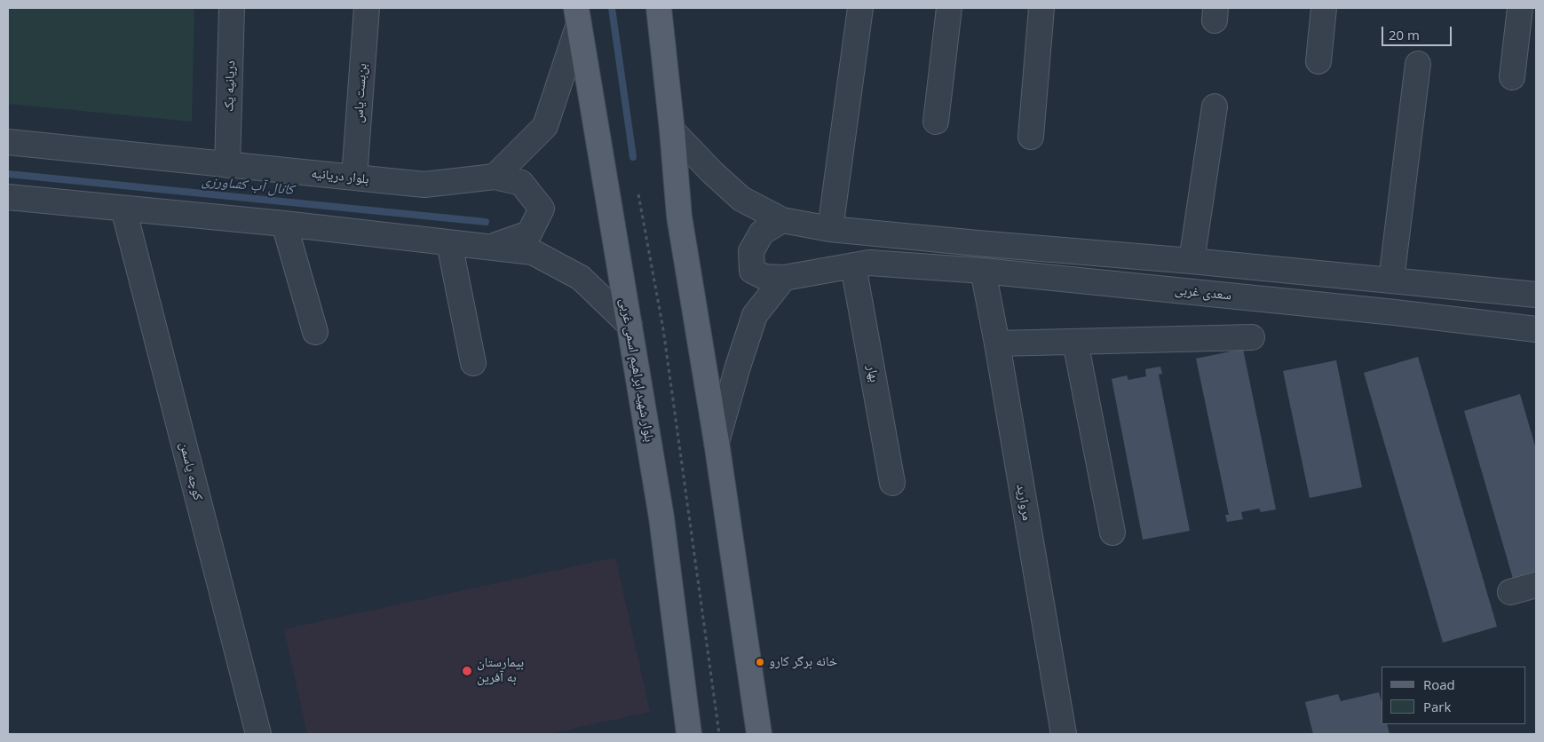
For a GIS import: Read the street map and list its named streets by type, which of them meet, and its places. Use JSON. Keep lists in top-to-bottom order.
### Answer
{
  "streets": {
    "main road": ["بلوار شهید ابراهیم اسمی غربی"],
    "street": [
      "دریانیه یک",
      "بن‌بست یاس",
      "بلوار دریانیه",
      "سعدی غربی",
      "بهار",
      "کوچه یاسمن",
      "مروارید"
    ]
  },
  "crossings": [
    ["دریانیه یک", "بلوار دریانیه"],
    ["بن‌بست یاس", "بلوار دریانیه"],
    ["سعدی غربی", "بهار"],
    ["سعدی غربی", "مروارید"]
  ],
  "water": ["کانال آب کشاورزی"],
  "places": ["خانه برگر کارو", "بیمارستان به آفرین"],
  "legend": ["Road", "Park"],
  "scale_bar": "20 m"
}
